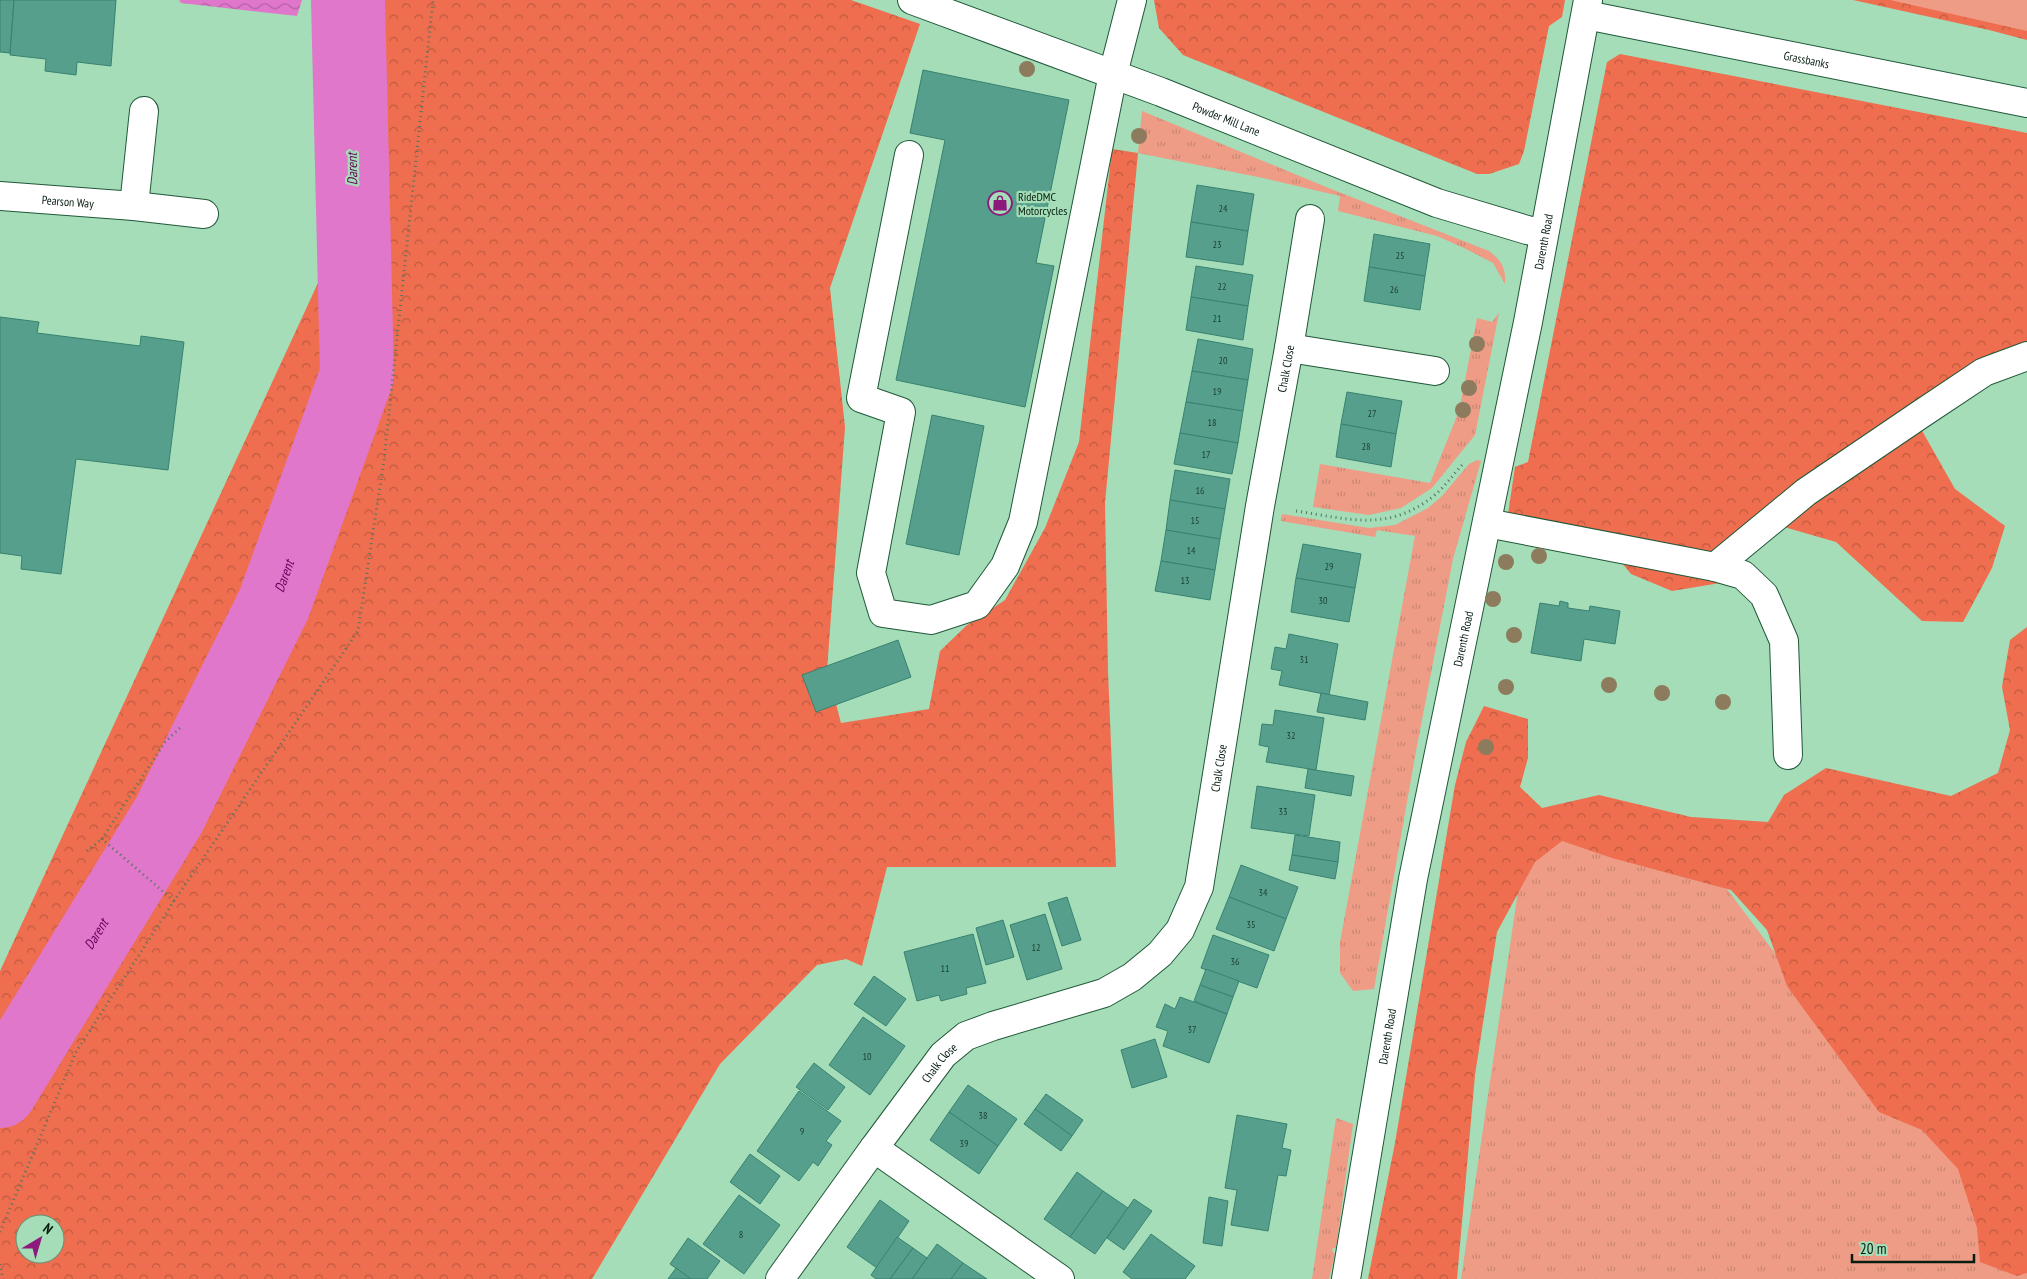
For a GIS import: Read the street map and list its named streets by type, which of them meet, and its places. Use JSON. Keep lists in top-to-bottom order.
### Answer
{
  "streets": {
    "street": [
      "Grassbanks",
      "Powder Mill Lane",
      "Pearson Way",
      "Darenth Road",
      "Chalk Close"
    ]
  },
  "crossings": [
    ["Grassbanks", "Darenth Road"],
    ["Powder Mill Lane", "Darenth Road"]
  ],
  "water": ["Darent"],
  "places": {
    "shop": ["RideDMC Motorcycles"]
  },
  "house_numbers": [
    "24",
    "23",
    "25",
    "22",
    "26",
    "21",
    "20",
    "19",
    "27",
    "18",
    "28",
    "17",
    "16",
    "15",
    "14",
    "29",
    "13",
    "30",
    "31",
    "32",
    "33",
    "34",
    "35",
    "12",
    "36",
    "11",
    "37",
    "10",
    "38",
    "9",
    "39",
    "8"
  ],
  "scale_bar": "20 m",
  "north": "top right"
}
